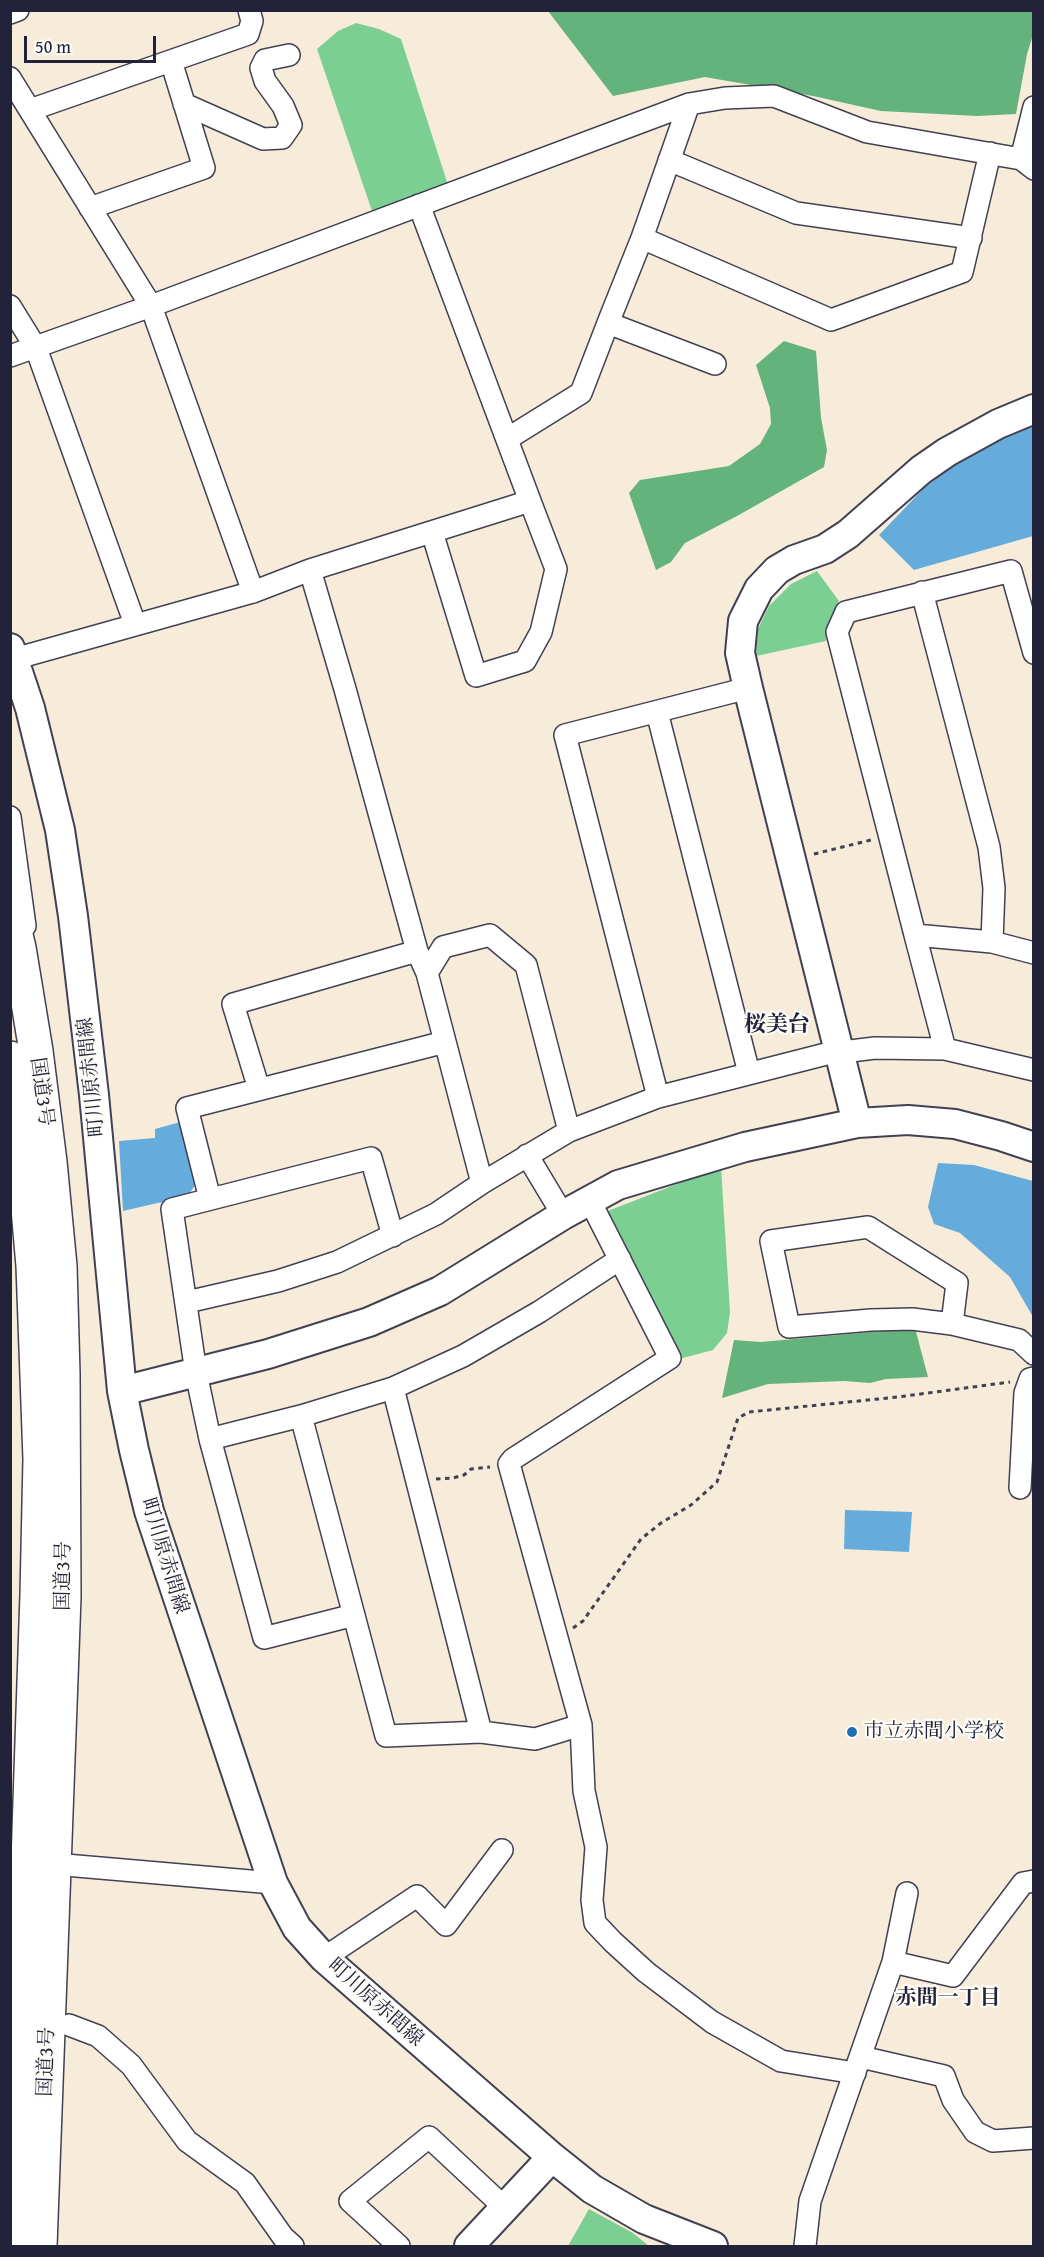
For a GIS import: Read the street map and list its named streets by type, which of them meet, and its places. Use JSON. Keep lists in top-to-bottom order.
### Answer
{
  "streets": {
    "highway": ["国道3号"],
    "street": ["町川原赤間線"]
  },
  "districts": ["桜美台", "赤間一丁目"],
  "places": ["市立赤間小学校"],
  "scale_bar": "50 m"
}
